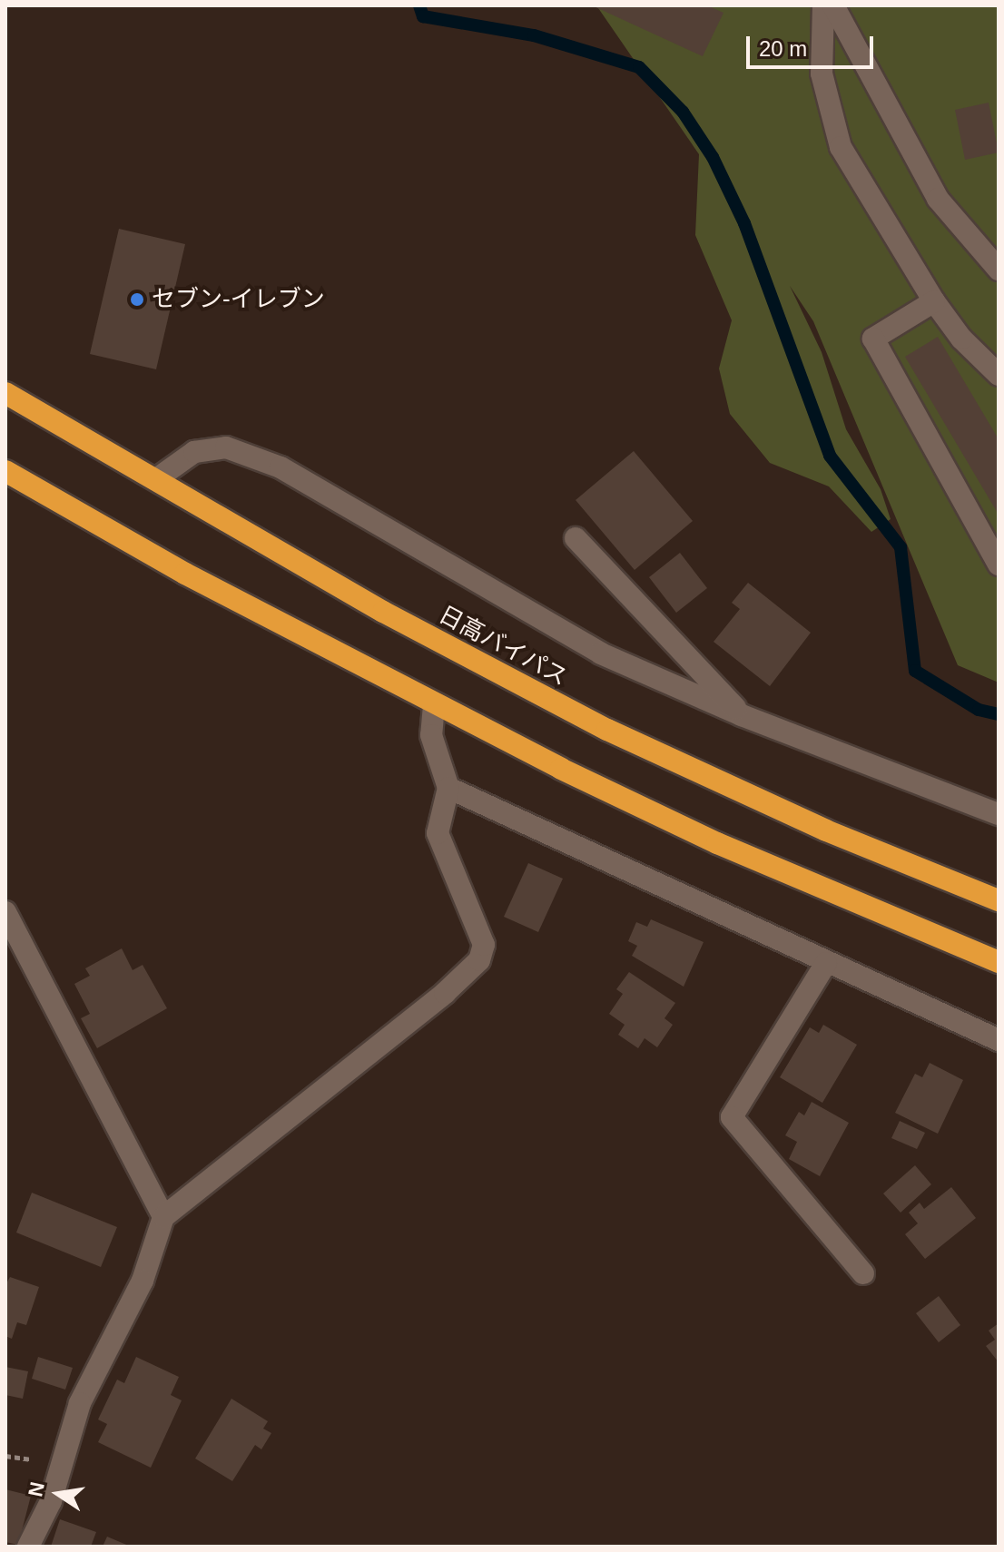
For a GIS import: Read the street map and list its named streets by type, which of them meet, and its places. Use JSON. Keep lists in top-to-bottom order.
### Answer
{
  "streets": {
    "highway": ["日高バイパス"]
  },
  "places": ["セブン-イレブン"],
  "scale_bar": "20 m",
  "north": "left"
}
